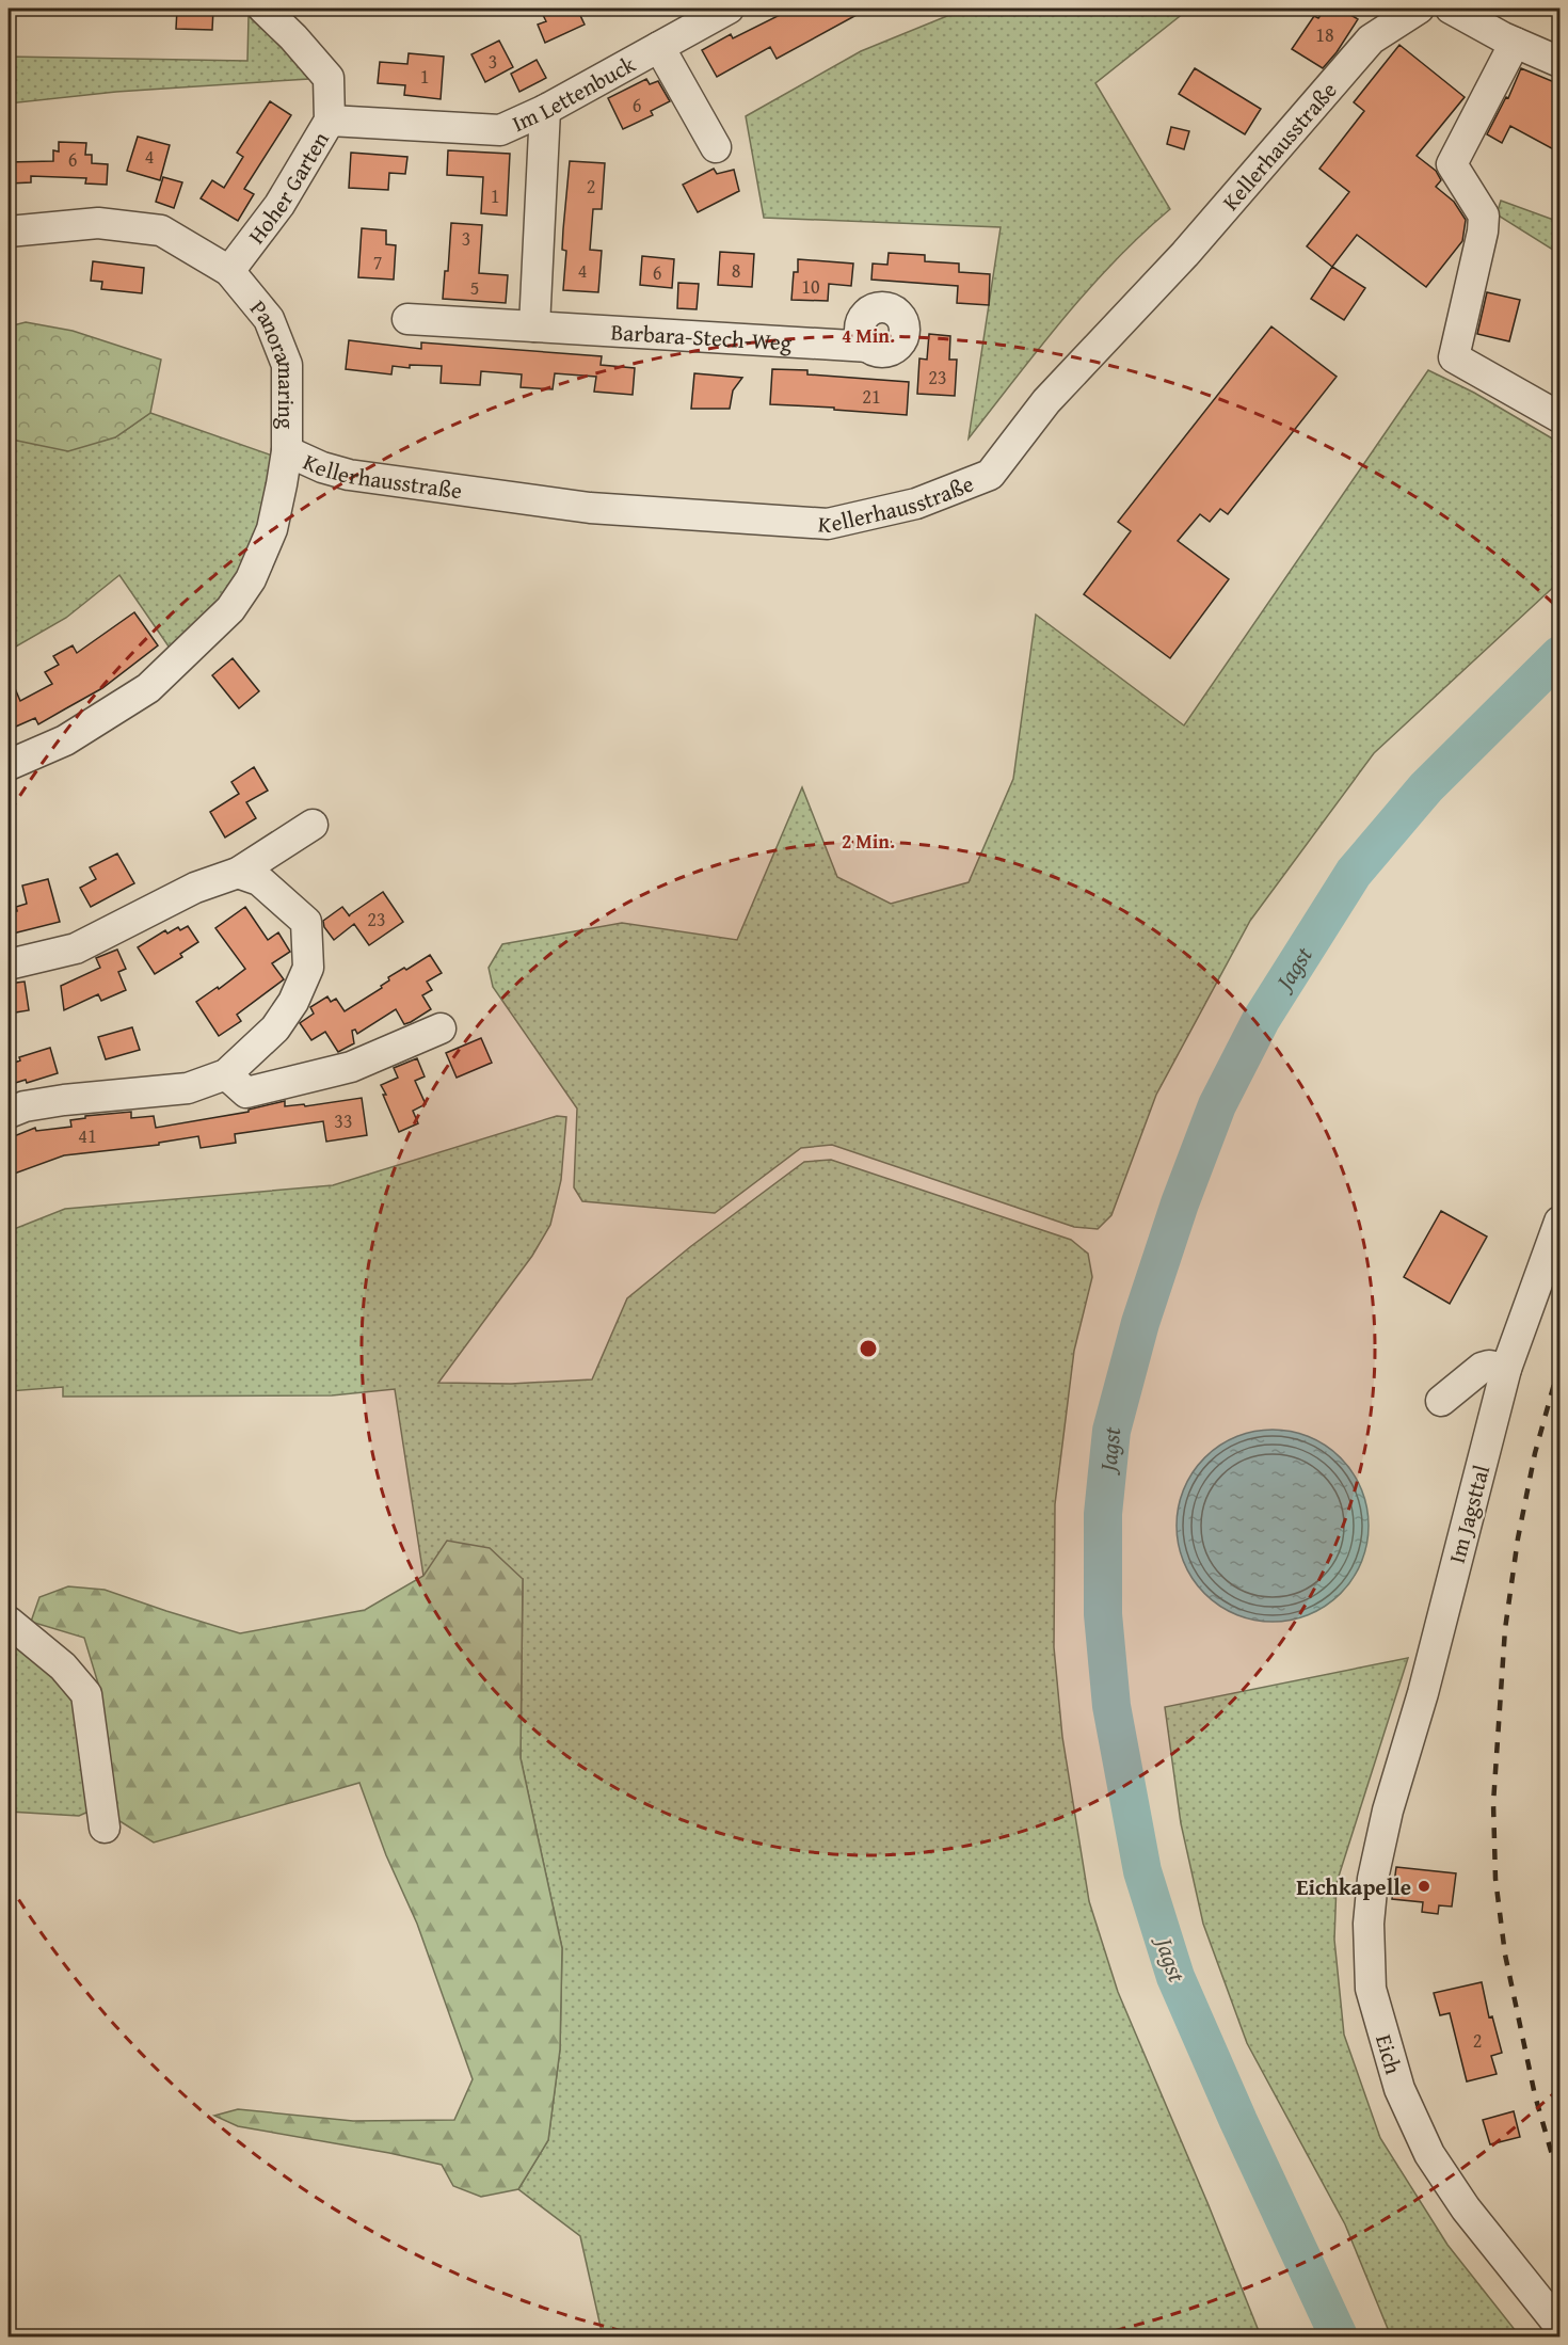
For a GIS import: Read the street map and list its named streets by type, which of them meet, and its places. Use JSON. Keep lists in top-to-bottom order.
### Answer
{
  "streets": {
    "street": [
      "Im Lettenbuck",
      "Kellerhausstraße",
      "Hoher Garten",
      "Barbara-Stech-Weg",
      "Panoramaring",
      "Im Jagsttal",
      "Eich"
    ]
  },
  "crossings": [
    ["Im Lettenbuck", "Hoher Garten"],
    ["Kellerhausstraße", "Panoramaring"],
    ["Hoher Garten", "Panoramaring"],
    ["Im Jagsttal", "Eich"]
  ],
  "water": ["Jagst"],
  "places": ["Eichkapelle"],
  "house_numbers": [
    "18",
    "3",
    "1",
    "6",
    "4",
    "6",
    "2",
    "1",
    "3",
    "7",
    "4",
    "8",
    "6",
    "10",
    "5",
    "23",
    "21",
    "23",
    "33",
    "41",
    "2"
  ],
  "rings": ["4 Min.", "2 Min."]
}
